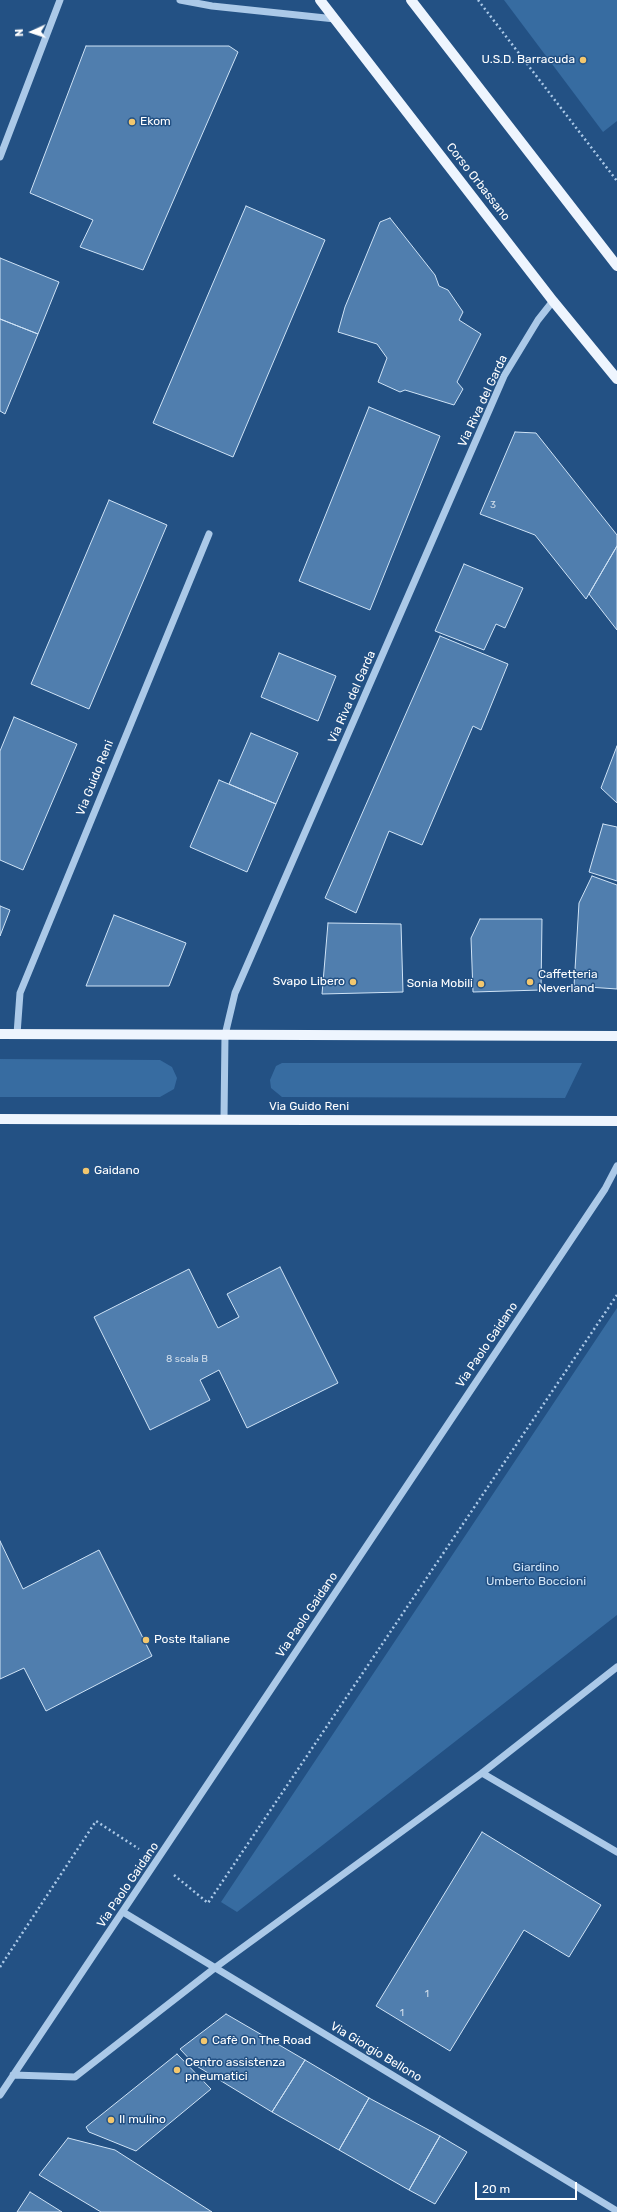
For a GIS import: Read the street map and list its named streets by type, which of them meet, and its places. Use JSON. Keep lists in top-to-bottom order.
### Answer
{
  "streets": {
    "main road": ["Corso Orbassano", "Via Guido Reni"],
    "street": ["Via Riva del Garda", "Via Paolo Gaidano", "Via Giorgio Bellono"]
  },
  "crossings": [
    ["Corso Orbassano", "Via Riva del Garda"],
    ["Via Riva del Garda", "Via Guido Reni"],
    ["Via Paolo Gaidano", "Via Giorgio Bellono"]
  ],
  "parks": ["Giardino Umberto Boccioni"],
  "places": [
    "U.S.D. Barracuda",
    "Ekom",
    "Svapo Libero",
    "Caffetteria Neverland",
    "Sonia Mobili",
    "Gaidano",
    "Poste Italiane",
    "Cafè On The Road",
    "Centro assistenza pneumatici",
    "Il mulino"
  ],
  "house_numbers": [
    "3",
    "8 scala B",
    "1",
    "1"
  ],
  "scale_bar": "20 m",
  "north": "left"
}
